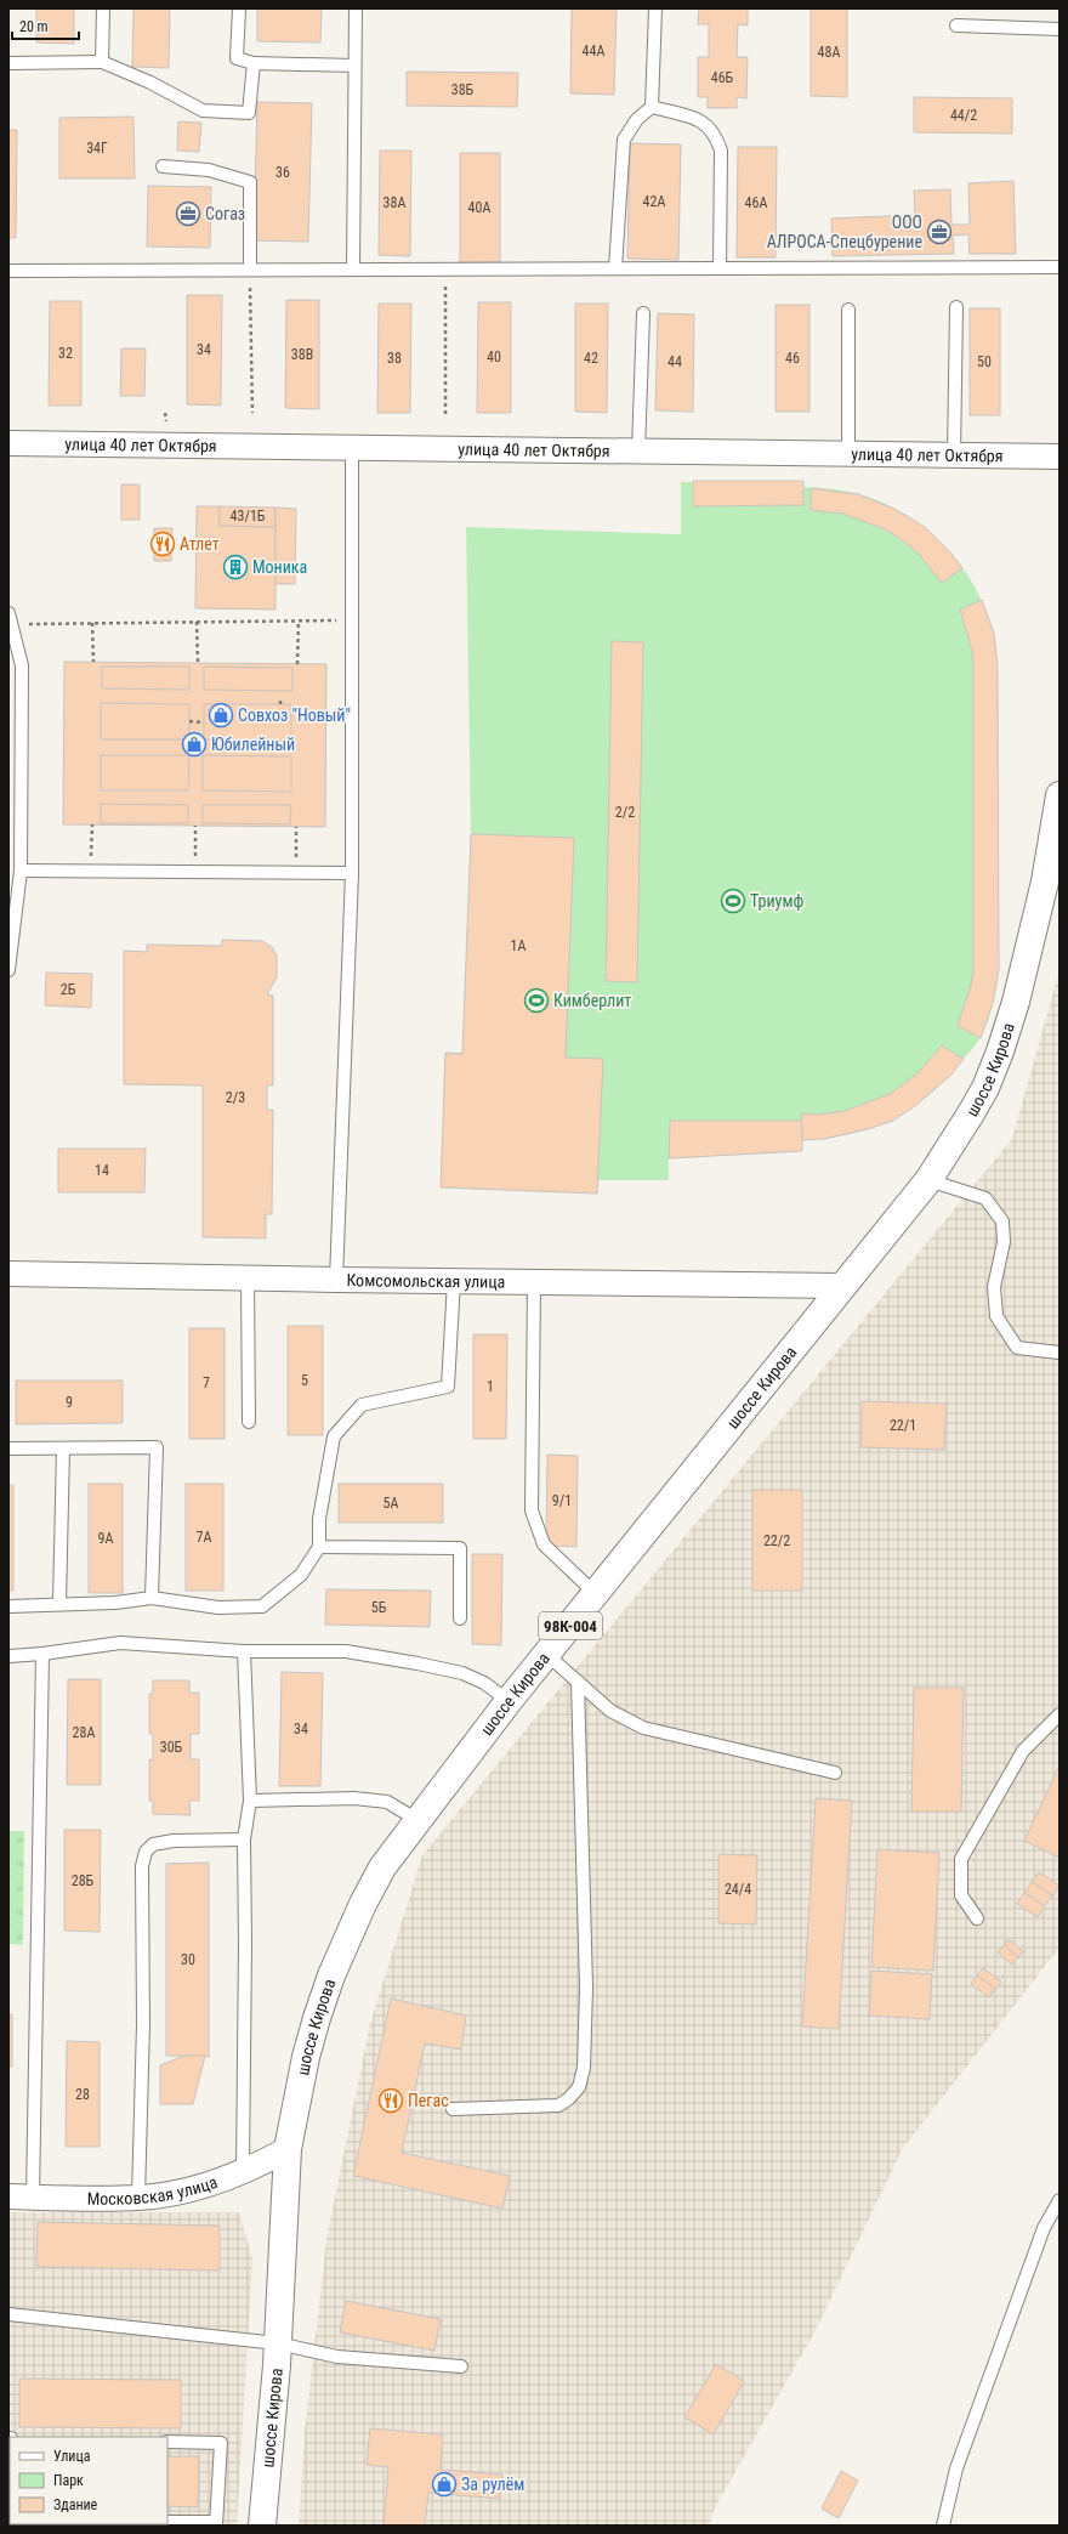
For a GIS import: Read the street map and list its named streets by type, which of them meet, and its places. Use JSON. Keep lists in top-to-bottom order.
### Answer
{
  "streets": {
    "main road": ["шоссе Кирова", "98К-004"],
    "street": ["улица 40 лет Октября", "Комсомольская улица", "Московская улица"]
  },
  "crossings": [
    ["шоссе Кирова", "Комсомольская улица"],
    ["шоссе Кирова", "Московская улица"]
  ],
  "places": {
    "office": ["Согаз", "ООО АЛРОСА-Спецбурение"],
    "restaurant": ["Атлет", "Пегас"],
    "building": ["Моника"],
    "shop": ["Совхоз \"Новый\"", "Юбилейный", "За рулём"],
    "sports": ["Триумф", "Кимберлит"]
  },
  "house_numbers": [
    "44А",
    "48А",
    "46Б",
    "38Б",
    "44/2",
    "34Г",
    "36",
    "42А",
    "38А",
    "46А",
    "40А",
    "34",
    "32",
    "38В",
    "40",
    "38",
    "42",
    "46",
    "44",
    "50",
    "43/1Б",
    "2/2",
    "1А",
    "2Б",
    "2/3",
    "14",
    "5",
    "7",
    "1",
    "9",
    "22/1",
    "9/1",
    "5А",
    "7А",
    "9А",
    "22/2",
    "5Б",
    "34",
    "28А",
    "30Б",
    "28Б",
    "24/4",
    "30",
    "28"
  ],
  "legend": ["Улица", "Парк", "Здание"],
  "scale_bar": "20 m"
}
